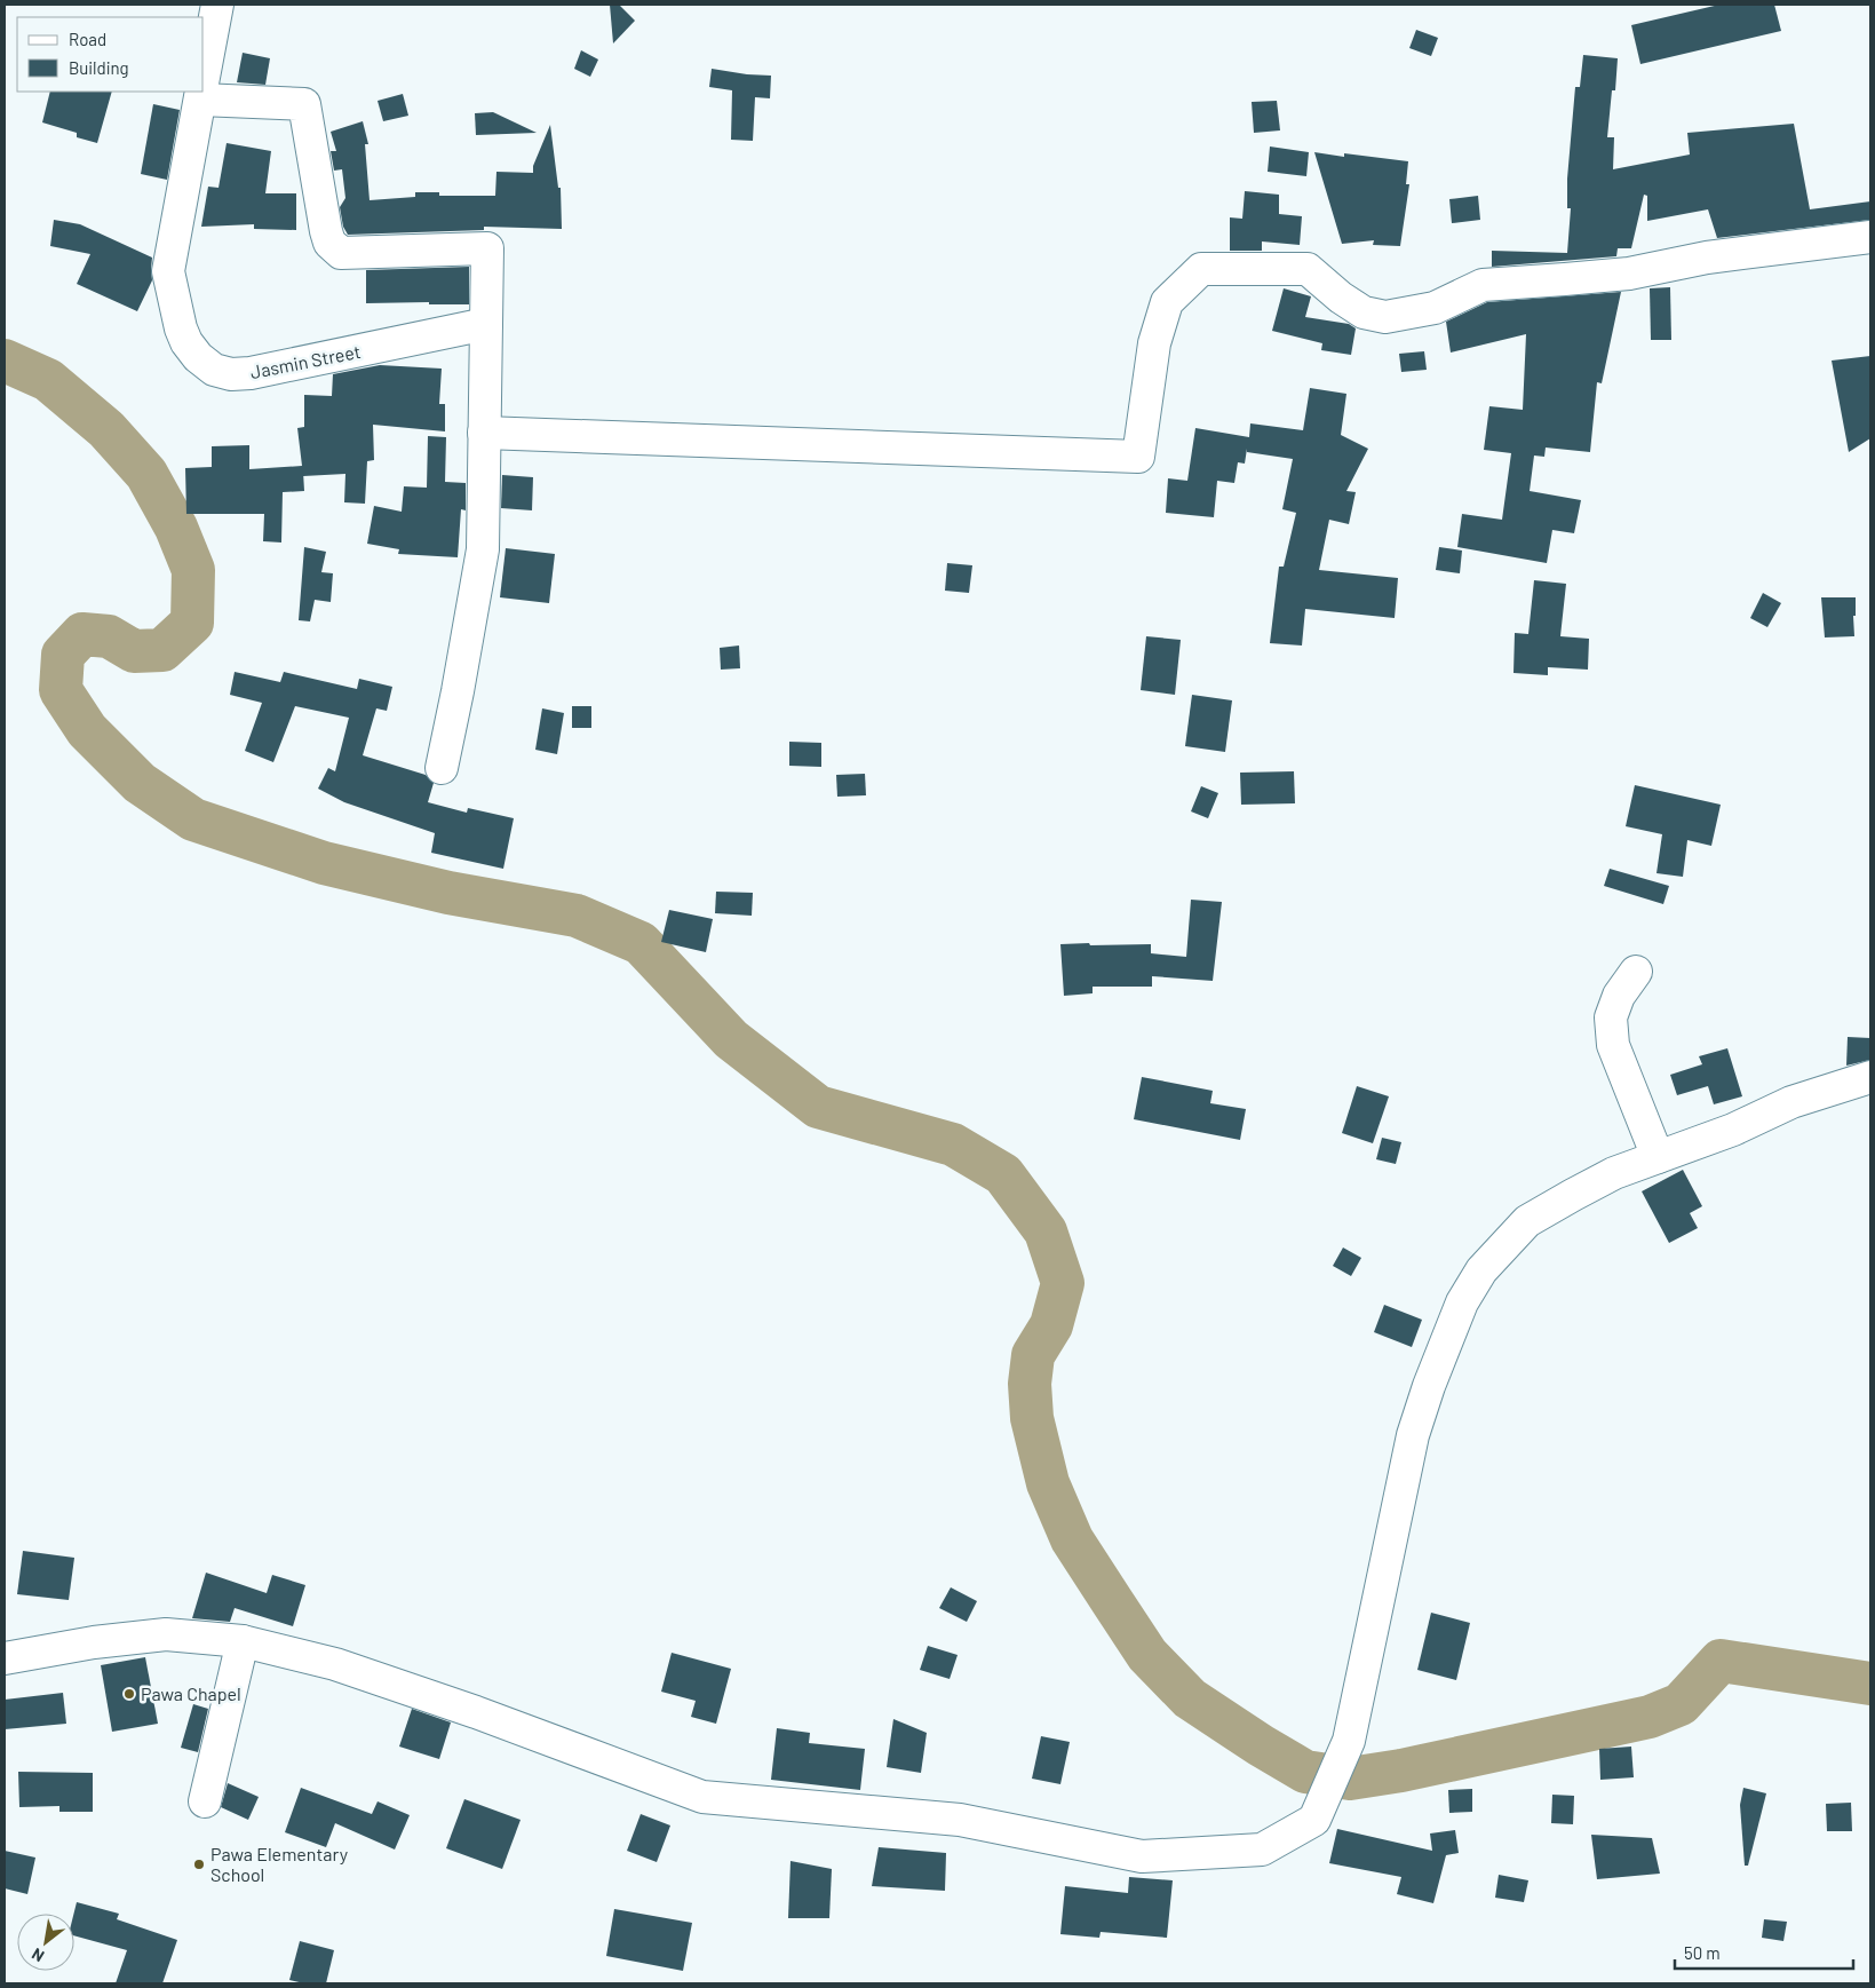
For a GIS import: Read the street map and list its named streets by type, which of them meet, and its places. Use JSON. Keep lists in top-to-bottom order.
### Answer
{
  "streets": {
    "street": ["Jasmin Street"]
  },
  "places": ["Pawa Chapel", "Pawa Elementary School"],
  "legend": ["Road", "Building"],
  "scale_bar": "50 m",
  "north": "bottom left"
}
